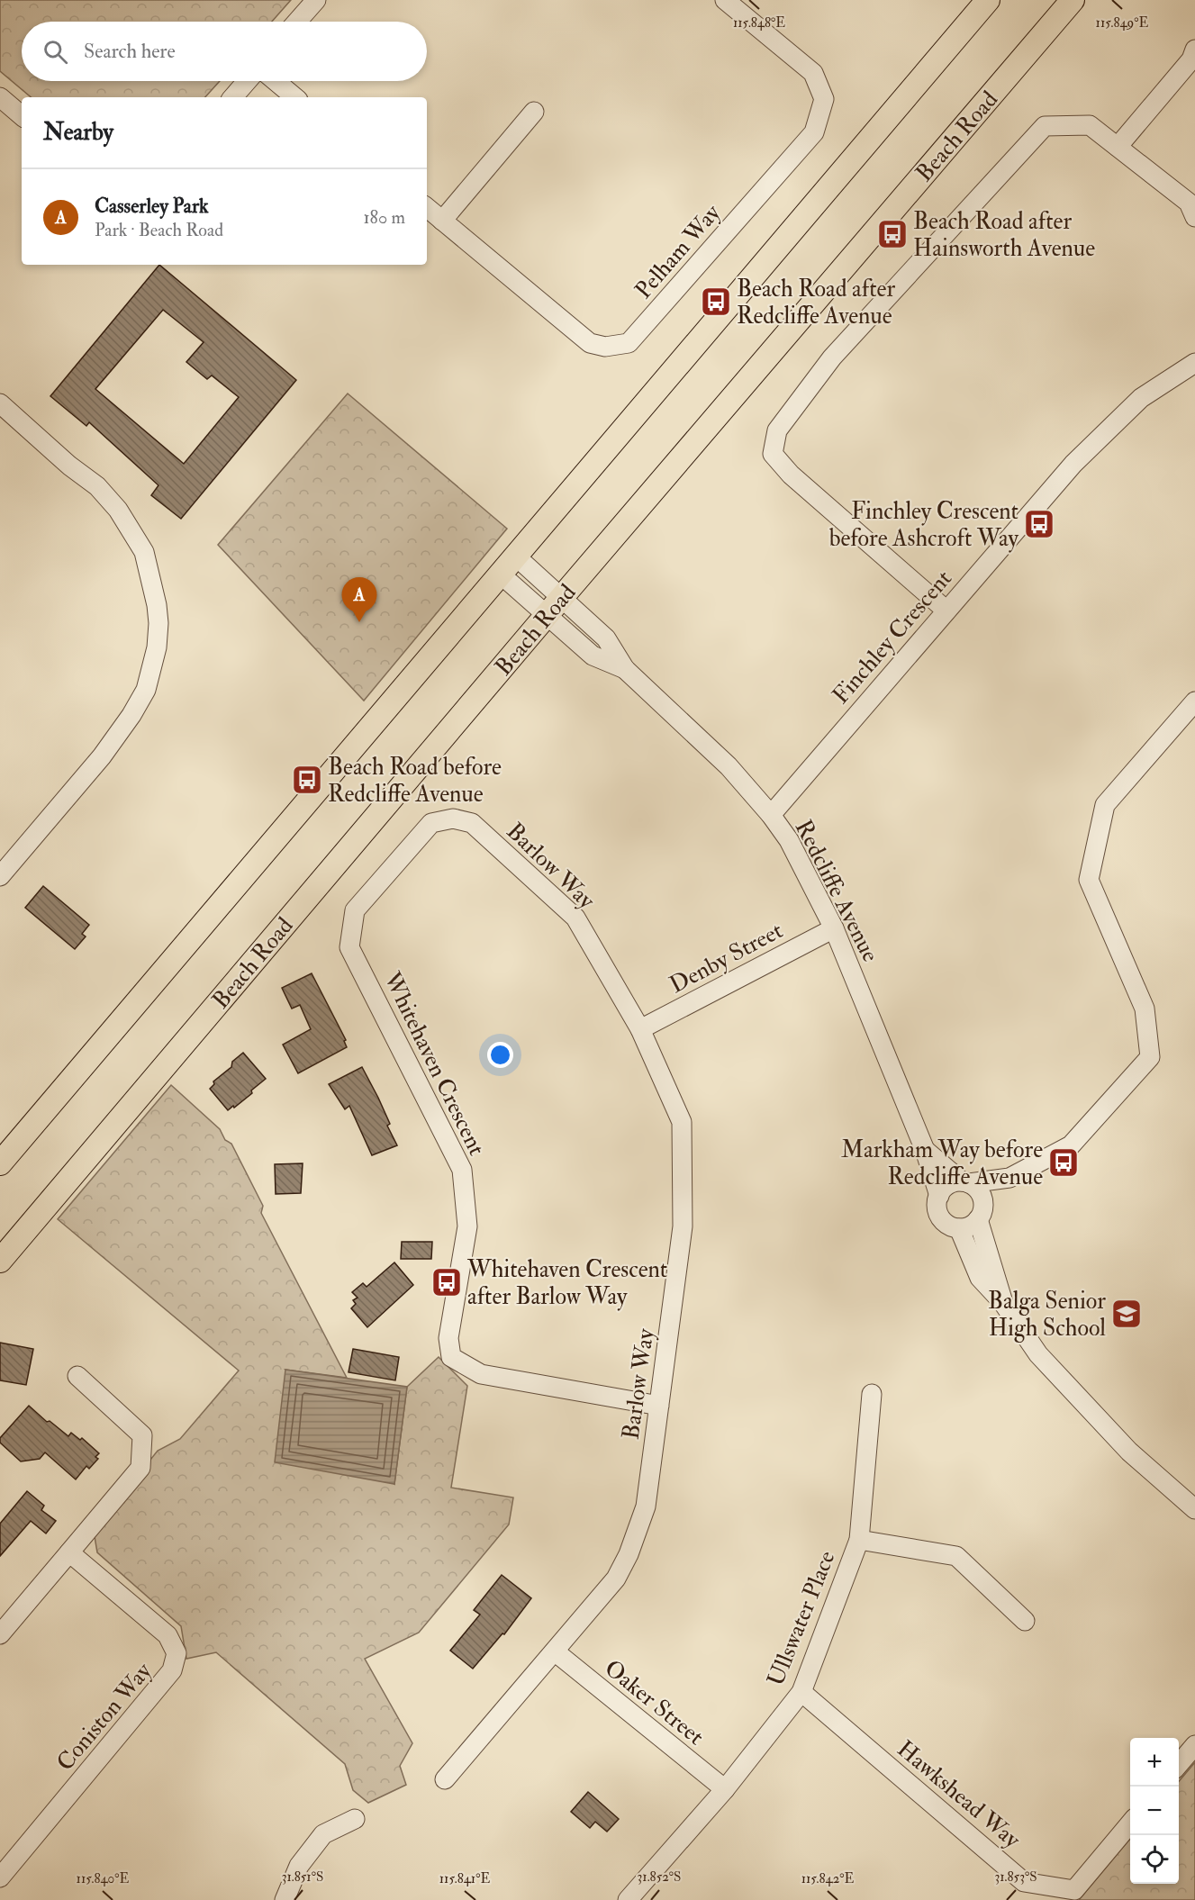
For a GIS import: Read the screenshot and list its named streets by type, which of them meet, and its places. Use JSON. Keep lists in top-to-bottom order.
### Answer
{
  "streets": {
    "main road": ["Beach Road"],
    "street": [
      "Pelham Way",
      "Finchley Crescent",
      "Barlow Way",
      "Redcliffe Avenue",
      "Denby Street",
      "Whitehaven Crescent",
      "Ullswater Place",
      "Oaker Street",
      "Coniston Way",
      "Hawkshead Way"
    ]
  },
  "crossings": [
    ["Beach Road", "Redcliffe Avenue"],
    ["Finchley Crescent", "Redcliffe Avenue"],
    ["Barlow Way", "Denby Street"],
    ["Barlow Way", "Whitehaven Crescent"],
    ["Barlow Way", "Oaker Street"],
    ["Redcliffe Avenue", "Denby Street"],
    ["Ullswater Place", "Oaker Street"],
    ["Ullswater Place", "Hawkshead Way"]
  ],
  "places": {
    "bus stop": [
      "Beach Road after Hainsworth Avenue",
      "Beach Road after Redcliffe Avenue",
      "Finchley Crescent before Ashcroft Way",
      "Beach Road before Redcliffe Avenue",
      "Markham Way before Redcliffe Avenue",
      "Whitehaven Crescent after Barlow Way"
    ],
    "school or university": ["Balga Senior High School"]
  },
  "page": {
    "search": "Search here",
    "heading": "Nearby",
    "list": [
      {
        "mark": "A",
        "name": "Casserley Park",
        "note": "Park · Beach Road",
        "value": "180 m"
      }
    ],
    "pins": "A",
    "map_buttons": ["+", "−"]
  },
  "coordinates": [
    "115.848°E",
    "115.849°E",
    "31.851°S",
    "31.852°S",
    "31.853°S",
    "115.840°E",
    "115.841°E",
    "115.842°E"
  ]
}
